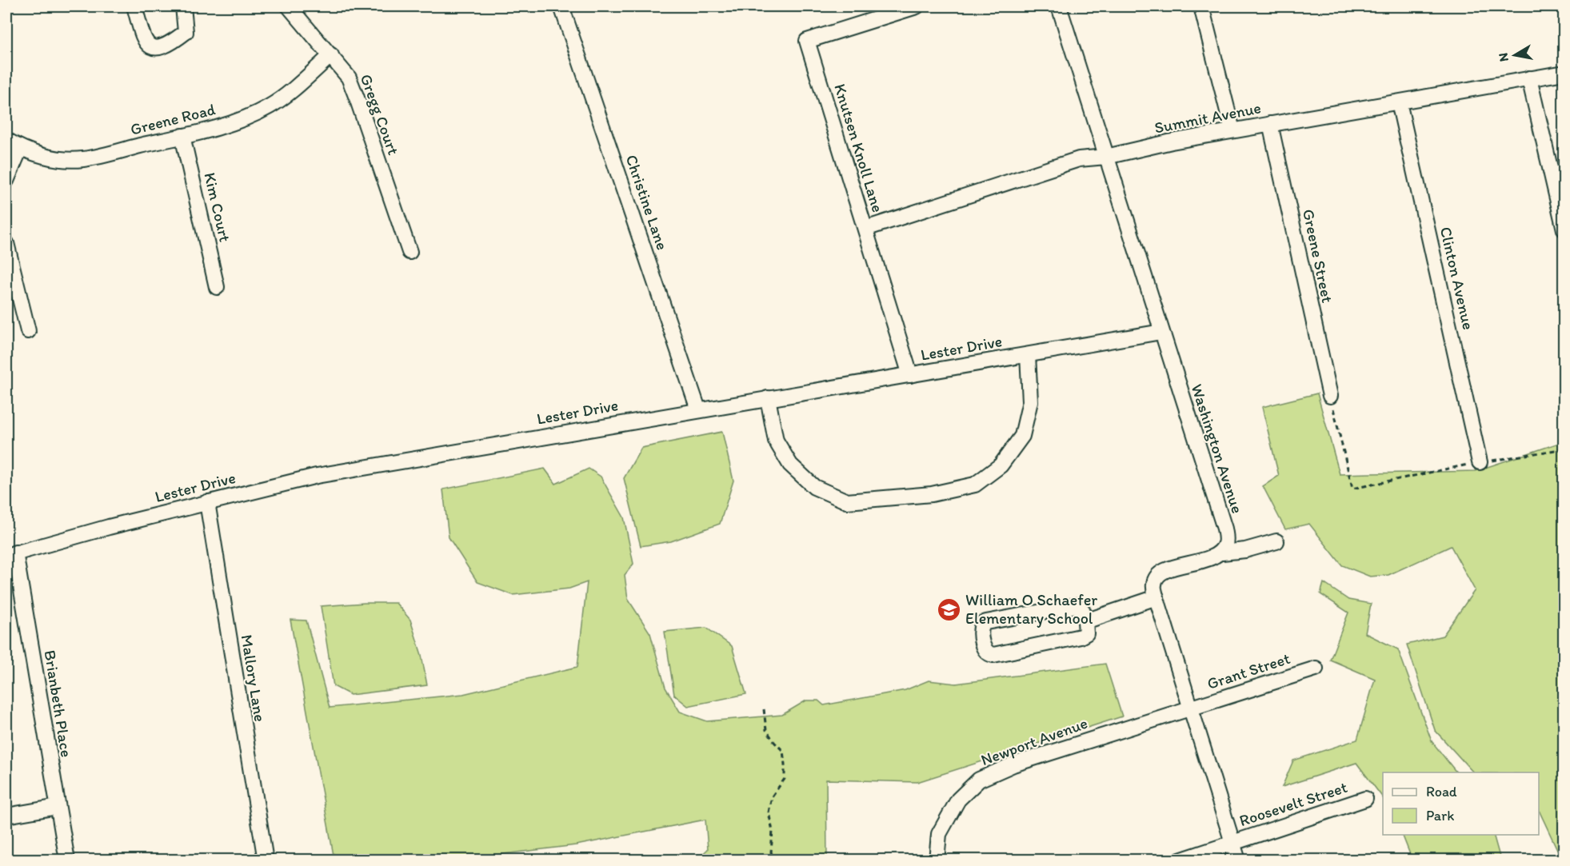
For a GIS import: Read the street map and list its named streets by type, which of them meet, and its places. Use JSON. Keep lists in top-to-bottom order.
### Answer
{
  "streets": {
    "street": [
      "Gregg Court",
      "Summit Avenue",
      "Greene Road",
      "Knutsen Knoll Lane",
      "Christine Lane",
      "Kim Court",
      "Greene Street",
      "Clinton Avenue",
      "Lester Drive",
      "Washington Avenue",
      "Grant Street",
      "Mallory Lane",
      "Brianbeth Place",
      "Newport Avenue",
      "Roosevelt Street"
    ]
  },
  "crossings": [
    ["Gregg Court", "Greene Road"],
    ["Summit Avenue", "Knutsen Knoll Lane"],
    ["Summit Avenue", "Greene Street"],
    ["Summit Avenue", "Clinton Avenue"],
    ["Summit Avenue", "Washington Avenue"],
    ["Greene Road", "Kim Court"],
    ["Knutsen Knoll Lane", "Lester Drive"],
    ["Christine Lane", "Lester Drive"],
    ["Lester Drive", "Washington Avenue"],
    ["Lester Drive", "Mallory Lane"],
    ["Lester Drive", "Brianbeth Place"],
    ["Grant Street", "Newport Avenue"]
  ],
  "places": {
    "school or university": ["William O Schaefer Elementary School"]
  },
  "legend": ["Road", "Park"],
  "north": "left"
}
